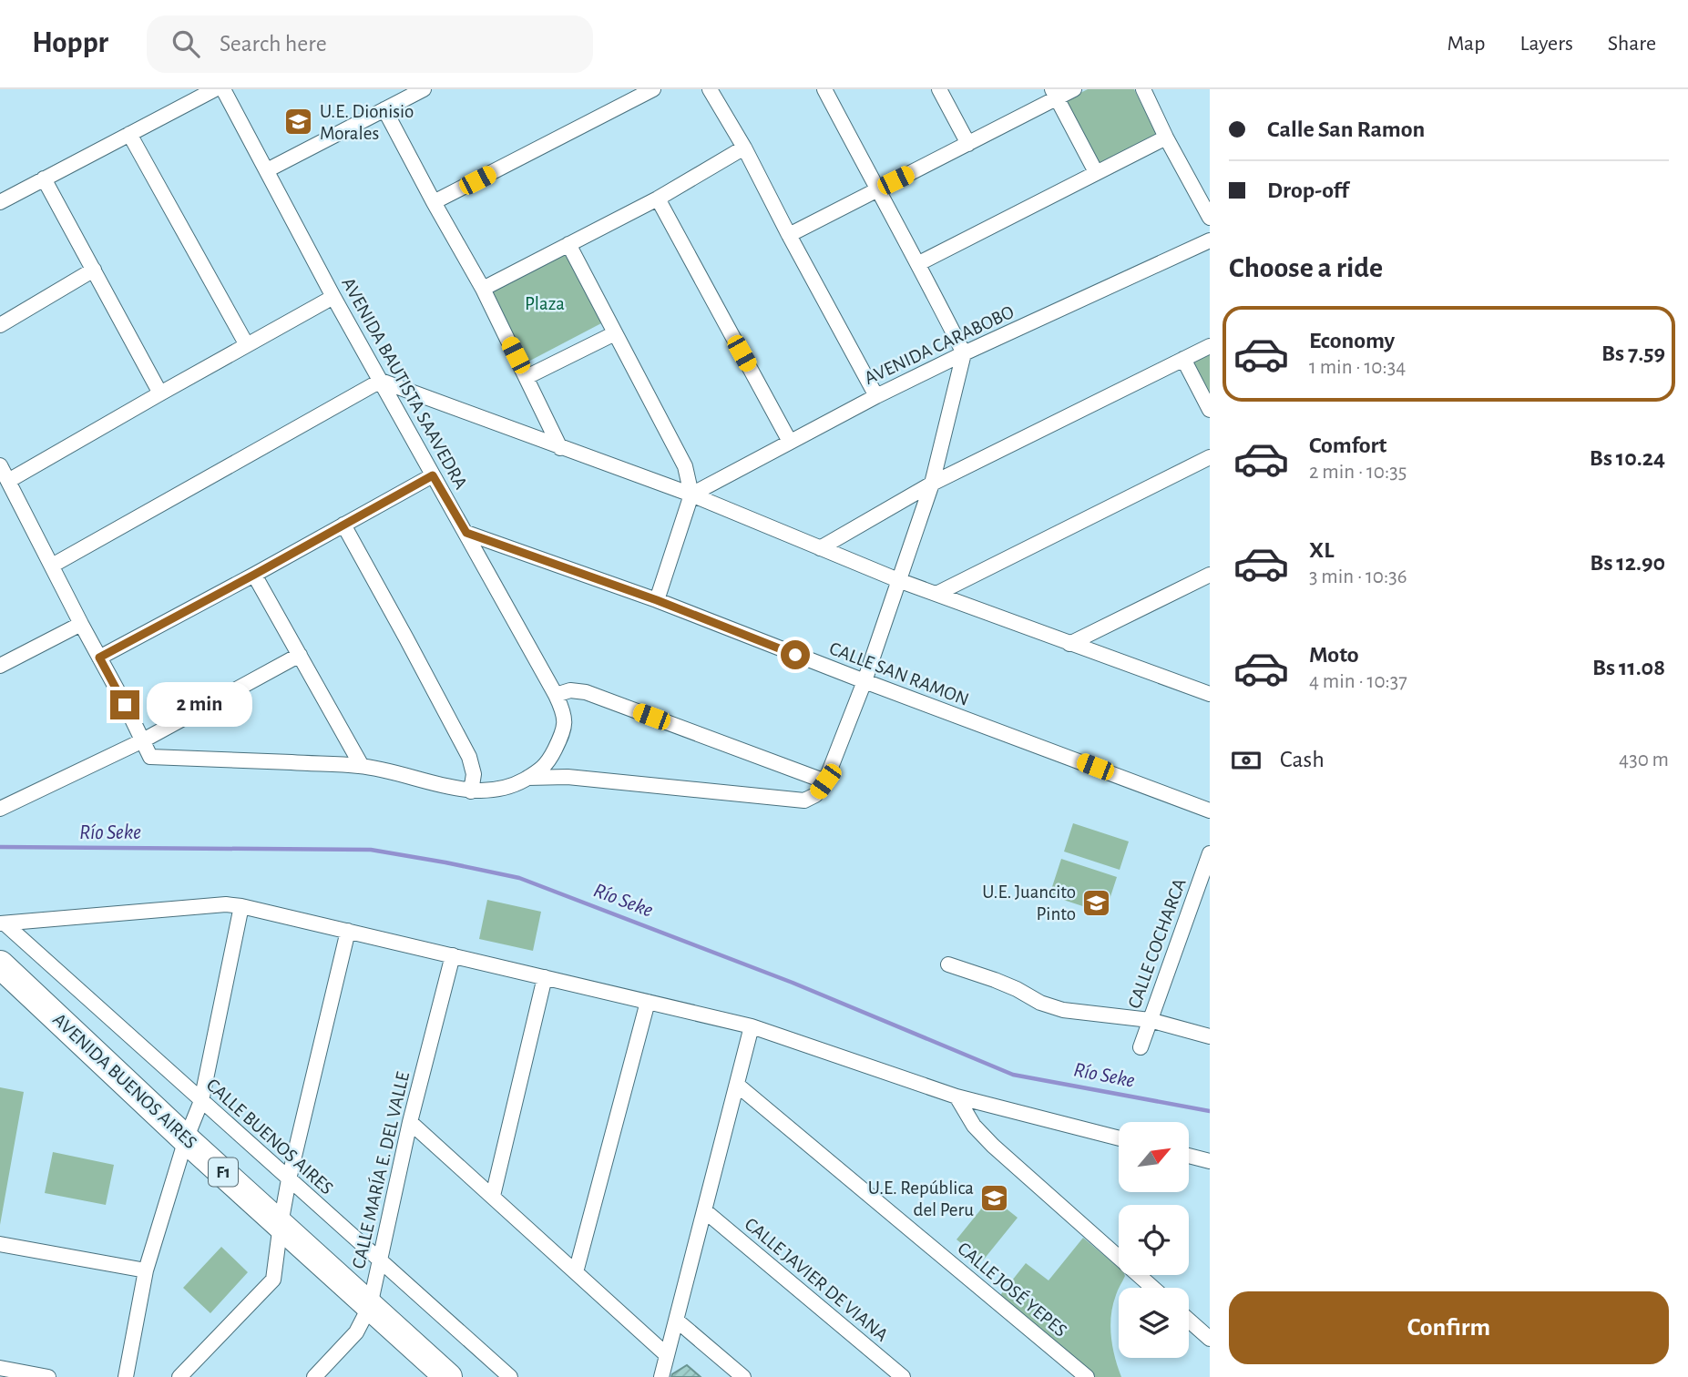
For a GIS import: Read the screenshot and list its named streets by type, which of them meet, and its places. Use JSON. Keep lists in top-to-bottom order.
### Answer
{
  "streets": {
    "highway": ["AVENIDA BUENOS AIRES", "F1"],
    "street": [
      "AVENIDA CARABOBO",
      "AVENIDA BAUTISTA SAAVEDRA",
      "CALLE SAN RAMON",
      "CALLE COCHARCA",
      "CALLE BUENOS AIRES",
      "CALLE MARÍA E. DEL VALLE",
      "CALLE JAVIER DE VIANA",
      "CALLE JOSÉ YEPES"
    ]
  },
  "crossings": [
    ["AVENIDA BAUTISTA SAAVEDRA", "CALLE SAN RAMON"],
    ["AVENIDA BUENOS AIRES", "CALLE MARÍA E. DEL VALLE"],
    ["CALLE BUENOS AIRES", "CALLE MARÍA E. DEL VALLE"]
  ],
  "water": ["Río Seke"],
  "parks": ["Plaza"],
  "places": {
    "school or university": ["U.E. Dionisio Morales", "U.E. Juancito Pinto", "U.E. República del Peru"]
  },
  "north": "top right",
  "page": {
    "header": "Hoppr",
    "search": "Search here",
    "nav": ["Map", "Layers", "Share"],
    "banner": ["Calle San Ramon", "Drop-off"],
    "heading": "Choose a ride",
    "list": [
      {
        "name": "Economy",
        "note": "1 min · 10:34",
        "value": "Bs 7.59"
      },
      {
        "name": "Comfort",
        "note": "2 min · 10:35",
        "value": "Bs 10.24"
      },
      {
        "name": "XL",
        "note": "3 min · 10:36",
        "value": "Bs 12.90"
      },
      {
        "name": "Moto",
        "note": "4 min · 10:37",
        "value": "Bs 11.08"
      }
    ],
    "bubble": "2 min",
    "pay": ["Cash", "430 m"],
    "buttons": "Confirm"
  }
}
